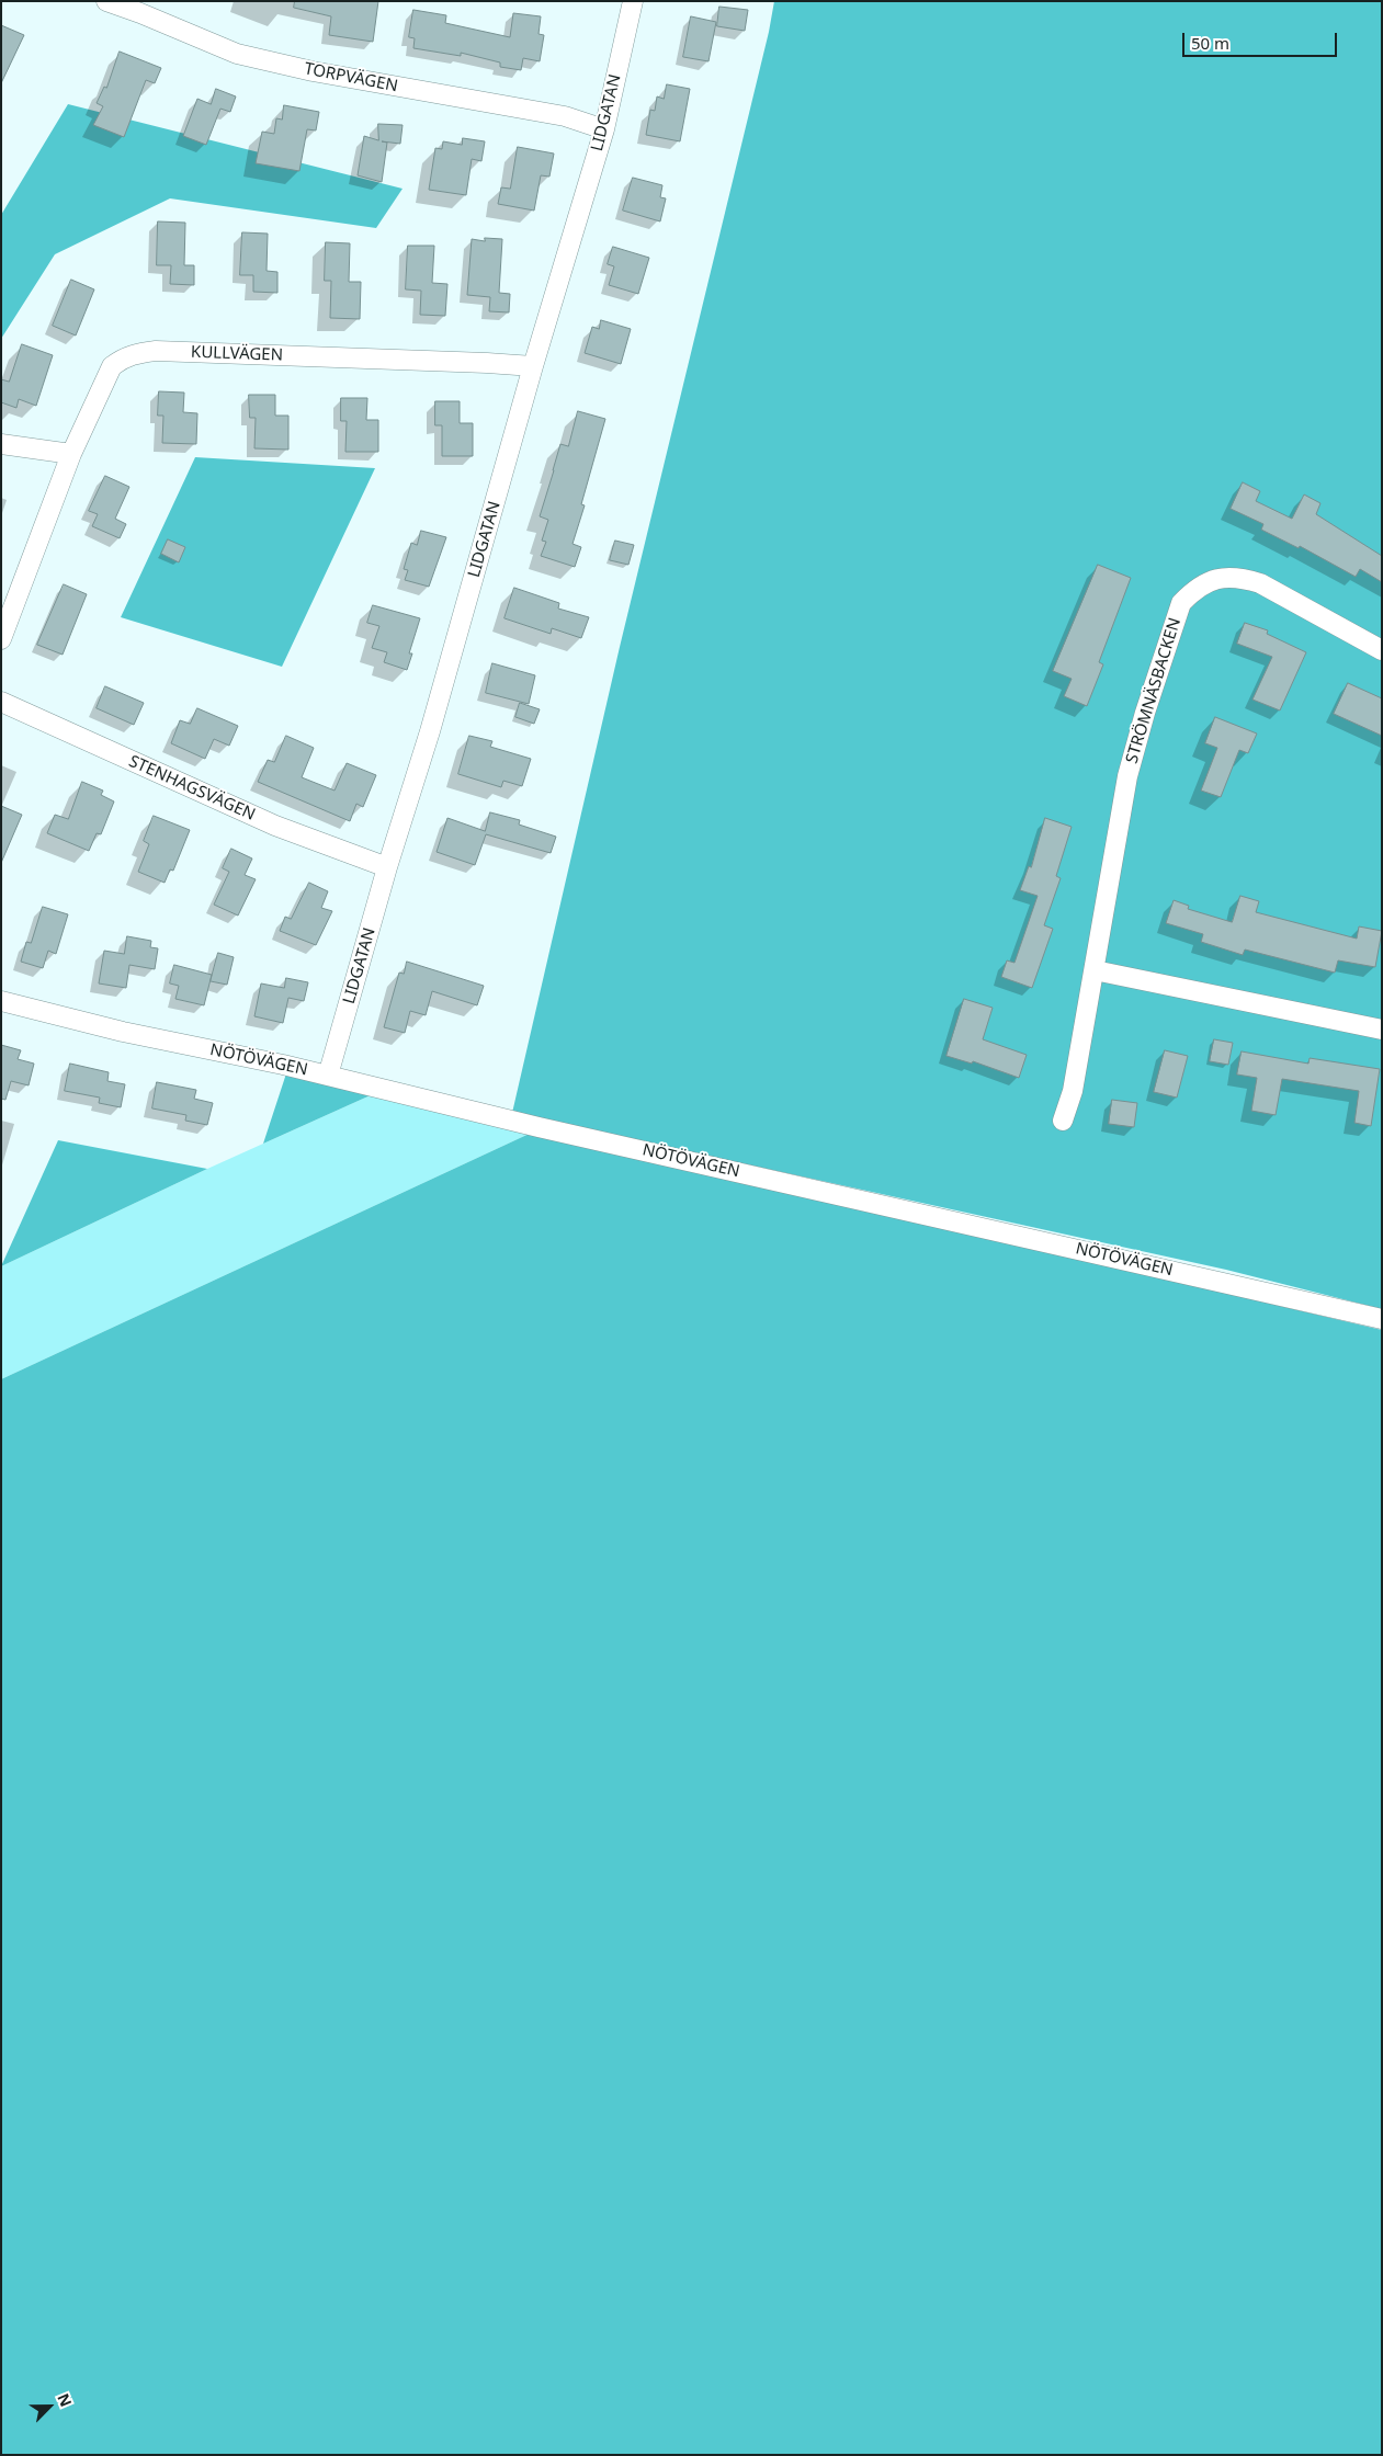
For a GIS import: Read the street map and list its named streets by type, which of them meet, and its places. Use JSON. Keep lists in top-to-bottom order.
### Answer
{
  "streets": {
    "street": [
      "TORPVÄGEN",
      "LIDGATAN",
      "KULLVÄGEN",
      "STRÖMNÄSBACKEN",
      "STENHAGSVÄGEN",
      "NÖTÖVÄGEN"
    ]
  },
  "crossings": [
    ["TORPVÄGEN", "LIDGATAN"],
    ["LIDGATAN", "KULLVÄGEN"],
    ["LIDGATAN", "STENHAGSVÄGEN"],
    ["LIDGATAN", "NÖTÖVÄGEN"]
  ],
  "scale_bar": "50 m",
  "north": "top right"
}
